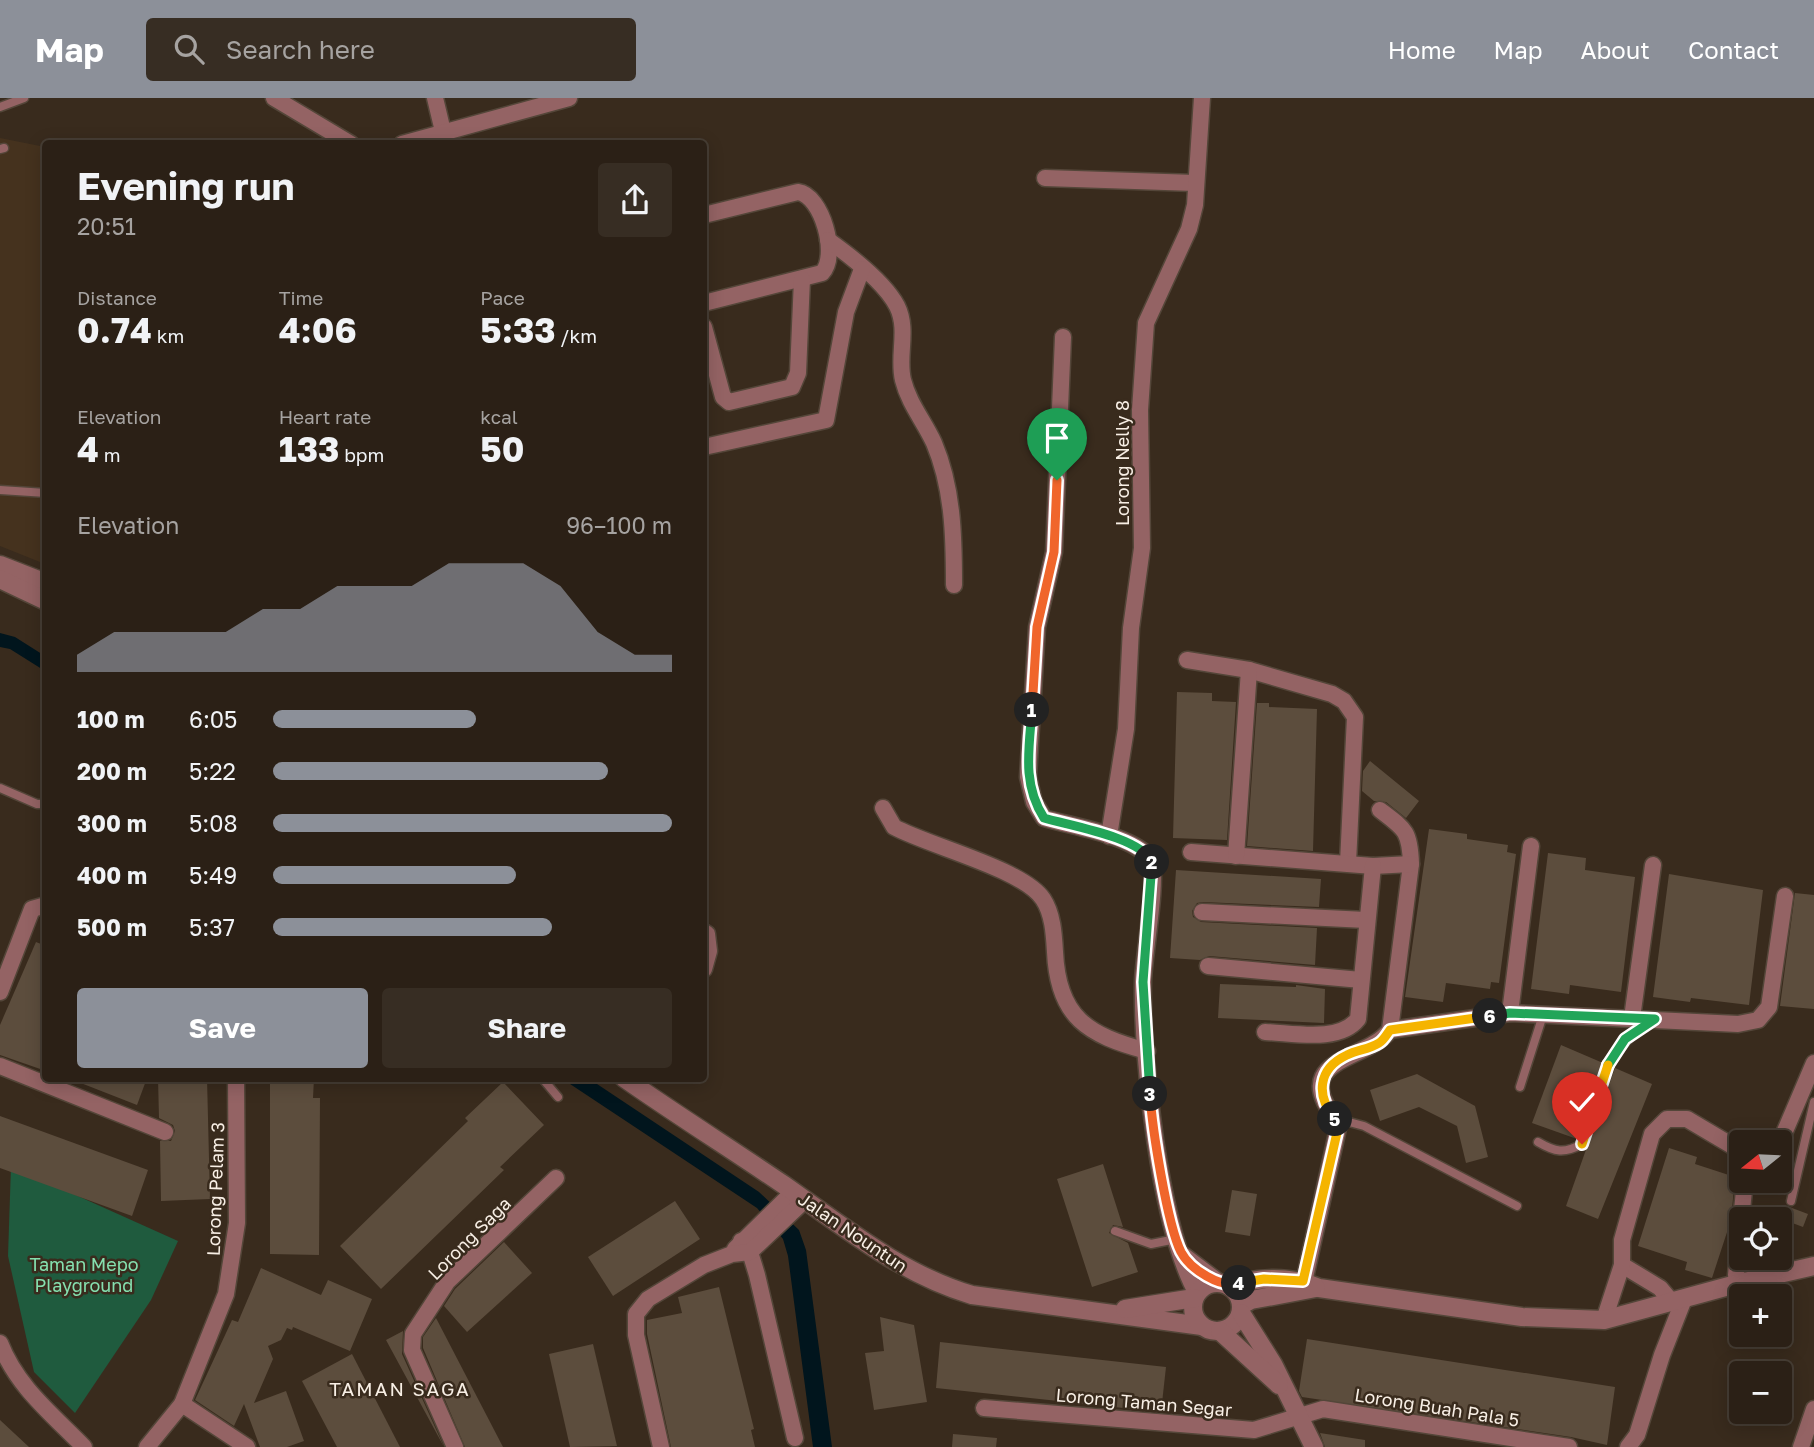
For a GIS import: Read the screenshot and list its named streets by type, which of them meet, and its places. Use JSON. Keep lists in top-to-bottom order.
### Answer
{
  "streets": {
    "street": [
      "Lorong Nelly 8",
      "Lorong Pelam 3",
      "Jalan Nountun",
      "Lorong Saga",
      "Lorong Taman Segar",
      "Lorong Buah Pala 5"
    ]
  },
  "crossings": [
    ["Lorong Taman Segar", "Lorong Buah Pala 5"]
  ],
  "districts": ["TAMAN SAGA"],
  "parks": ["Taman Mepo Playground"],
  "north": "left",
  "page": {
    "header": "Map",
    "search": "Search here",
    "nav": [
      "Home",
      "Map",
      "About",
      "Contact"
    ],
    "heading": ["Evening run", "20:51"],
    "stats": [
      ["Distance", "0.74 km"],
      ["Time", "4:06"],
      ["Pace", "5:33 /km"],
      ["Elevation", "4 m"],
      ["Heart rate", "133 bpm"],
      ["kcal", "50"]
    ],
    "chart": ["Elevation", "96–100 m"],
    "pins": [
      "1",
      "2",
      "6",
      "3",
      "5",
      "4"
    ],
    "list": [
      {
        "name": "100 m",
        "note": "6:05"
      },
      {
        "name": "200 m",
        "note": "5:22"
      },
      {
        "name": "300 m",
        "note": "5:08"
      },
      {
        "name": "400 m",
        "note": "5:49"
      },
      {
        "name": "500 m",
        "note": "5:37"
      }
    ],
    "buttons": ["Save", "Share"],
    "map_buttons": ["+", "−"]
  }
}
